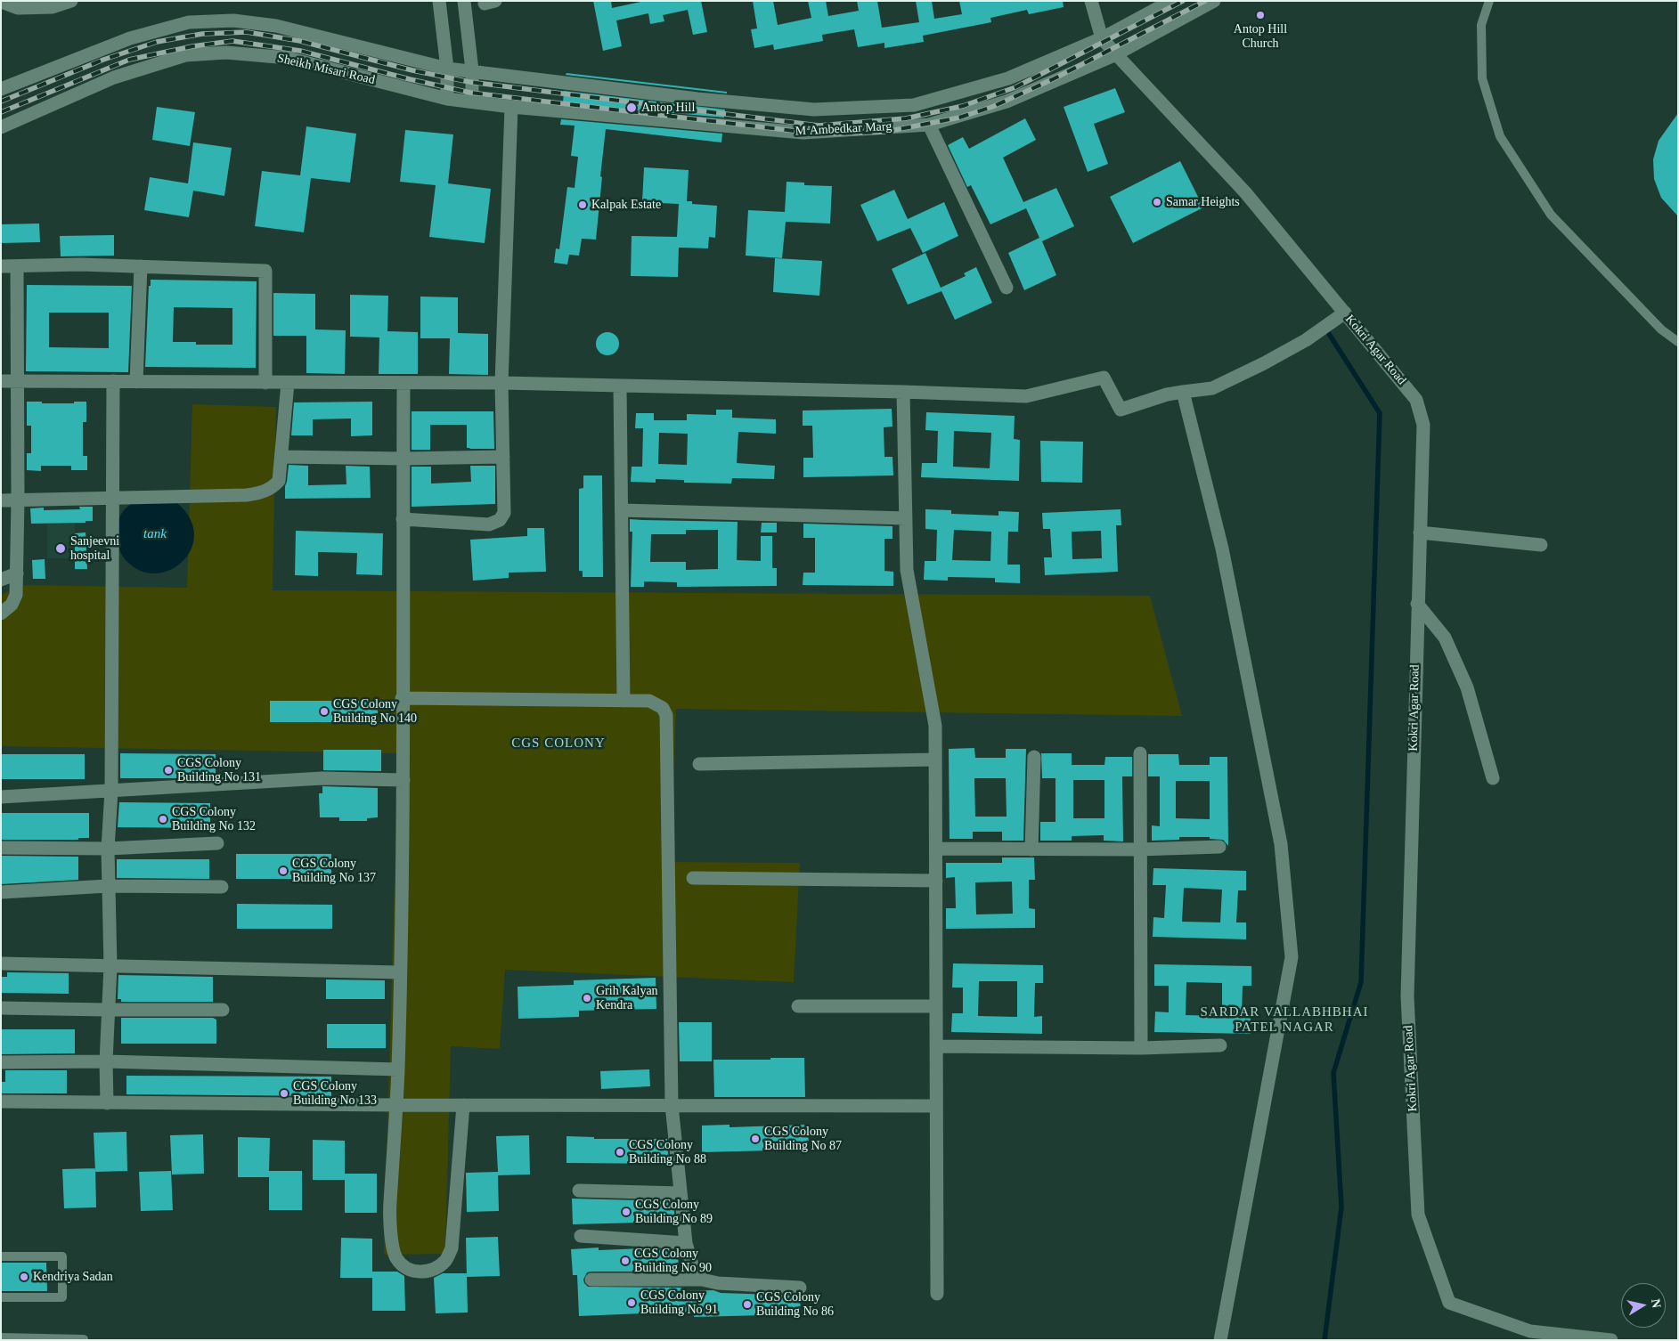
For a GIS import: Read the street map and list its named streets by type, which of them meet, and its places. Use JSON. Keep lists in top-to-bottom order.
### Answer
{
  "streets": {
    "street": ["Sheikh Misari Road", "M Ambedkar Marg", "Kokri Agar Road"]
  },
  "crossings": [
    ["Sheikh Misari Road", "M Ambedkar Marg"],
    ["M Ambedkar Marg", "Kokri Agar Road"]
  ],
  "districts": ["CGS COLONY", "SARDAR VALLABHBHAI PATEL NAGAR"],
  "water": ["tank"],
  "places": [
    "Antop Hill Church",
    "Antop Hill",
    "Samar Heights",
    "Kalpak Estate",
    "Sanjeevni hospital",
    "CGS Colony Building No 140",
    "CGS Colony Building No 131",
    "CGS Colony Building No 132",
    "CGS Colony Building No 137",
    "Grih Kalyan Kendra",
    "CGS Colony Building No 133",
    "CGS Colony Building No 87",
    "CGS Colony Building No 88",
    "CGS Colony Building No 89",
    "CGS Colony Building No 90",
    "Kendriya Sadan",
    "CGS Colony Building No 91",
    "CGS Colony Building No 86"
  ],
  "north": "right"
}
